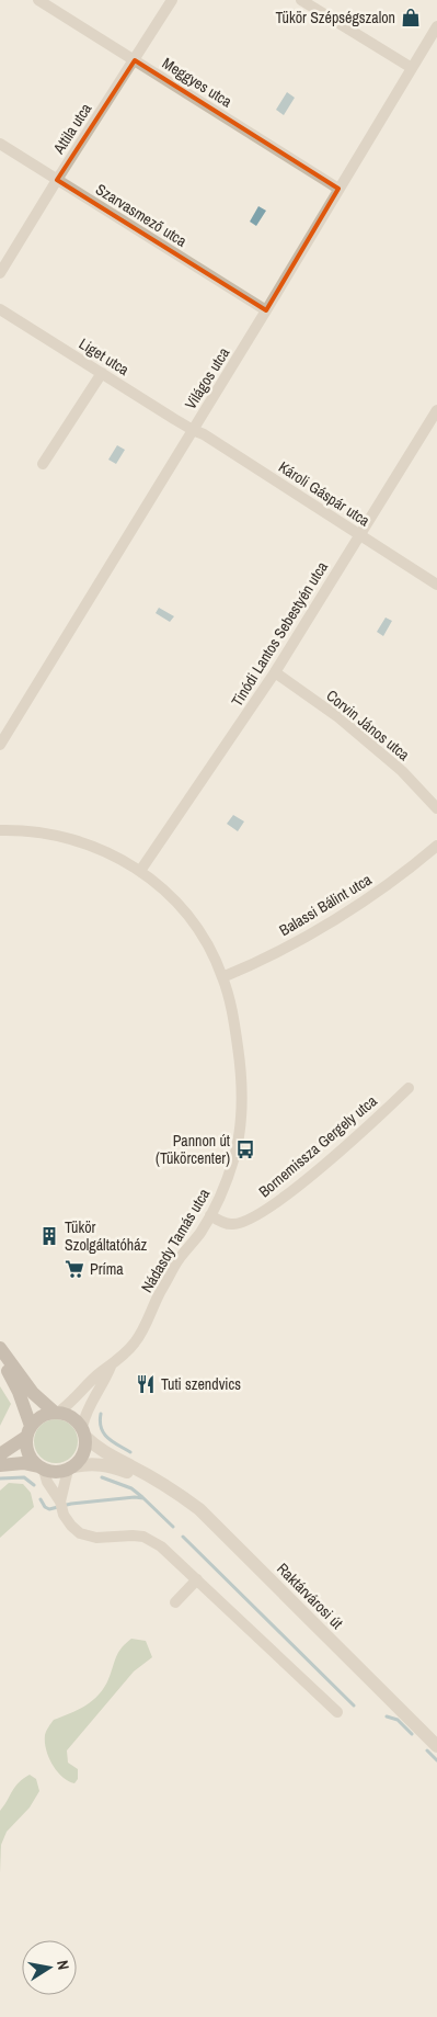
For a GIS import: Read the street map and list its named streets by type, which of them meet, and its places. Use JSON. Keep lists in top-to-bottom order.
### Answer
{
  "streets": {
    "main road": ["Raktárvárosi út"],
    "street": [
      "Meggyes utca",
      "Attila utca",
      "Szarvasmező utca",
      "Liget utca",
      "Világos utca",
      "Károli Gáspár utca",
      "Tinódi Lantos Sebestyén utca",
      "Corvin János utca",
      "Balassi Bálint utca",
      "Bornemissza Gergely utca",
      "Nádasdy Tamás utca"
    ]
  },
  "crossings": [
    ["Meggyes utca", "Attila utca"],
    ["Meggyes utca", "Világos utca"],
    ["Attila utca", "Szarvasmező utca"],
    ["Szarvasmező utca", "Világos utca"],
    ["Liget utca", "Világos utca"],
    ["Liget utca", "Károli Gáspár utca"],
    ["Világos utca", "Károli Gáspár utca"],
    ["Károli Gáspár utca", "Tinódi Lantos Sebestyén utca"],
    ["Tinódi Lantos Sebestyén utca", "Corvin János utca"],
    ["Tinódi Lantos Sebestyén utca", "Nádasdy Tamás utca"],
    ["Balassi Bálint utca", "Nádasdy Tamás utca"],
    ["Bornemissza Gergely utca", "Nádasdy Tamás utca"],
    ["Nádasdy Tamás utca", "Raktárvárosi út"]
  ],
  "places": {
    "shop": ["Tükör Szépségszalon"],
    "bus stop": ["Pannon út (Tükörcenter)"],
    "building": ["Tükör Szolgáltatóház"],
    "supermarket": ["Príma"],
    "restaurant": ["Tuti szendvics"]
  },
  "north": "right"
}
